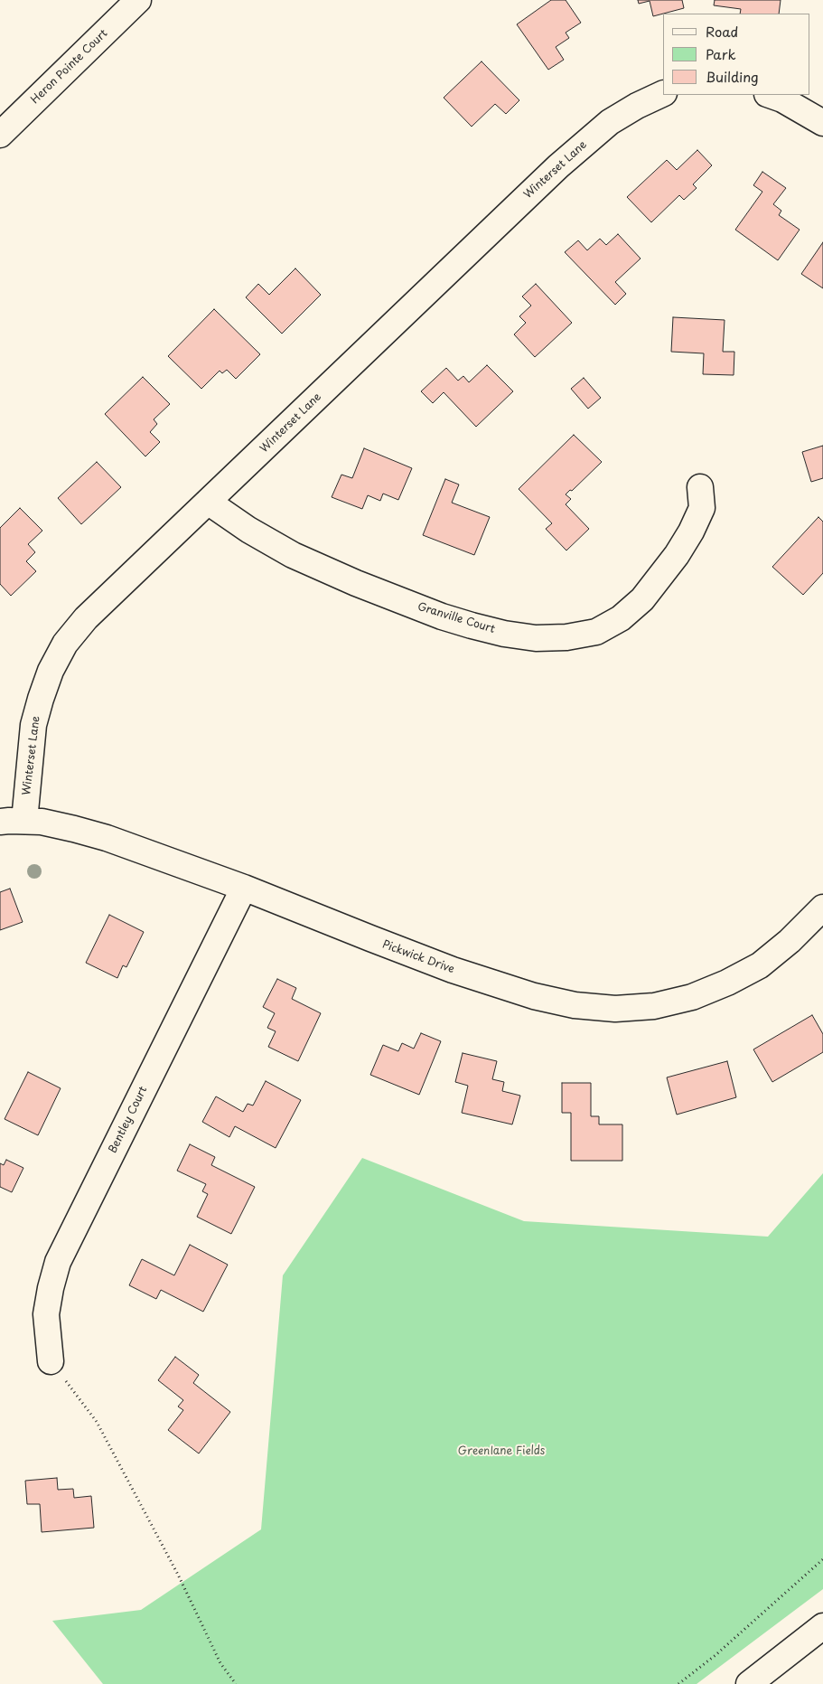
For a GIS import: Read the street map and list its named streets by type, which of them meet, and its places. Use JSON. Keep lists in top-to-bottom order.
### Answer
{
  "streets": {
    "street": [
      "Heron Pointe Court",
      "Winterset Lane",
      "Granville Court",
      "Pickwick Drive",
      "Bentley Court"
    ]
  },
  "crossings": [
    ["Winterset Lane", "Granville Court"],
    ["Winterset Lane", "Pickwick Drive"],
    ["Pickwick Drive", "Bentley Court"]
  ],
  "parks": ["Greenlane Fields"],
  "legend": ["Road", "Park", "Building"]
}
